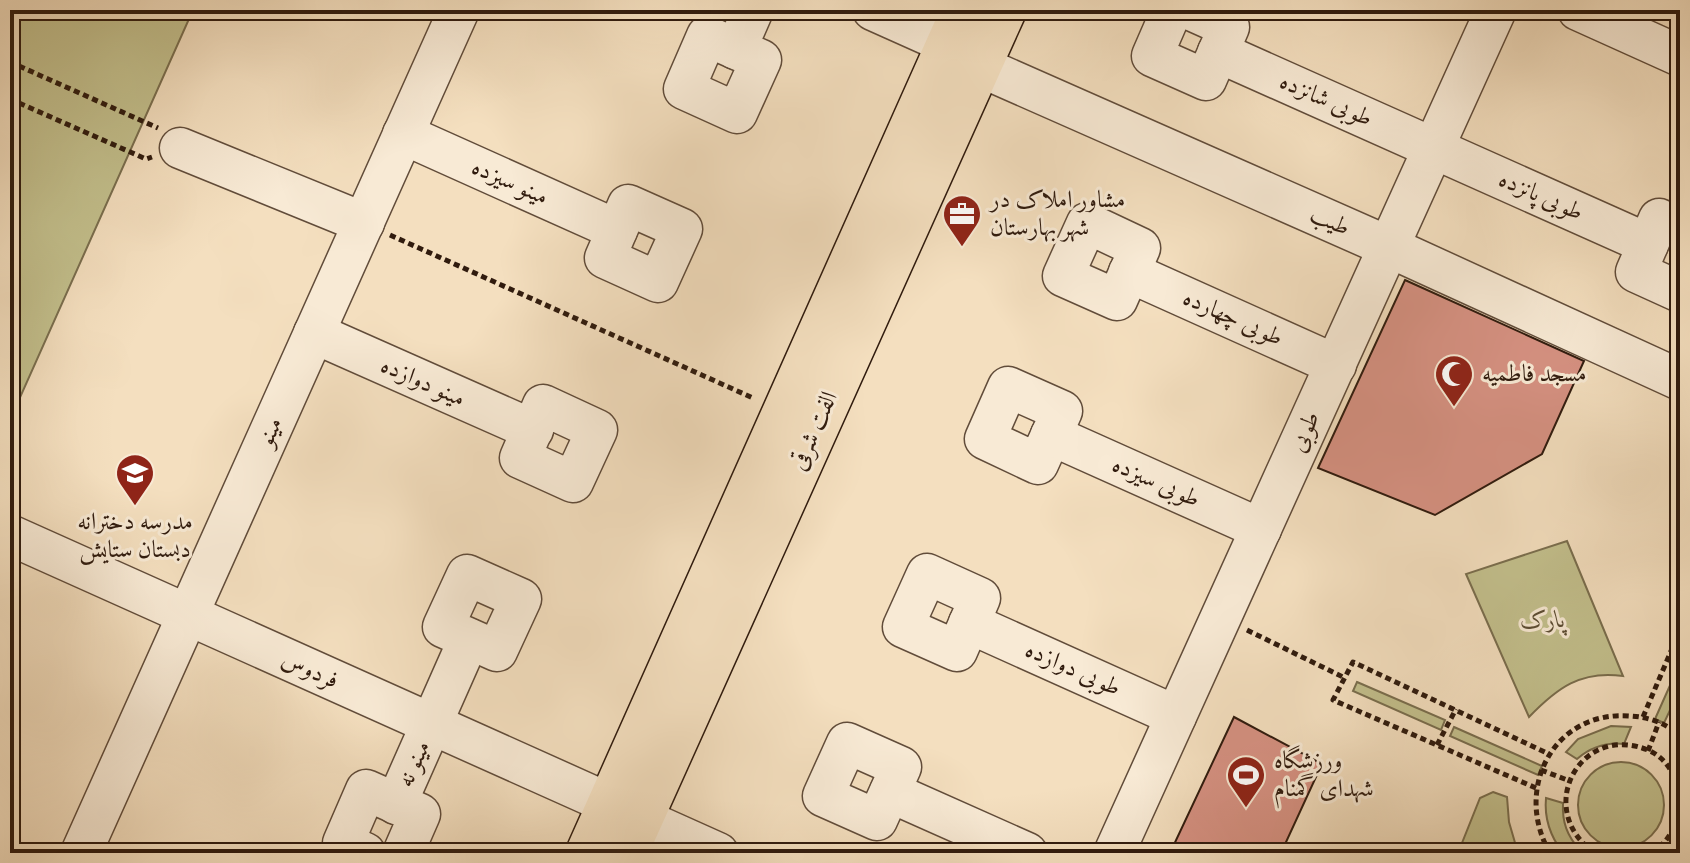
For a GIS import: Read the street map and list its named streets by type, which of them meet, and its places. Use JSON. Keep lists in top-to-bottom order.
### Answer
{
  "streets": {
    "main road": ["الفت شرقی"],
    "street": [
      "طوبی شانزده",
      "مینو سیزده",
      "طوبی پانزده",
      "طیب",
      "طوبی چهارده",
      "مینو دوازده",
      "مینو",
      "طوبی",
      "طوبی سیزده",
      "طوبی دوازده",
      "فردوس",
      "مینو نه"
    ]
  },
  "crossings": [
    ["طوبی شانزده", "طوبی پانزده"],
    ["طوبی شانزده", "طوبی"],
    ["مینو سیزده", "مینو"],
    ["طوبی پانزده", "طوبی"],
    ["طیب", "الفت شرقی"],
    ["طیب", "طوبی"],
    ["طوبی چهارده", "طوبی"],
    ["مینو دوازده", "مینو"],
    ["الفت شرقی", "فردوس"],
    ["مینو", "فردوس"],
    ["طوبی", "طوبی سیزده"],
    ["طوبی", "طوبی دوازده"],
    ["فردوس", "مینو نه"]
  ],
  "parks": ["پارک"],
  "places": {
    "office": ["مشاور املاک در شهر بهارستان"],
    "mosque": ["مسجد فاطمیه"],
    "school or university": ["مدرسه دخترانه دبستان ستایش"],
    "sports": ["ورزشگاه شهدای گمنام"]
  }
}
